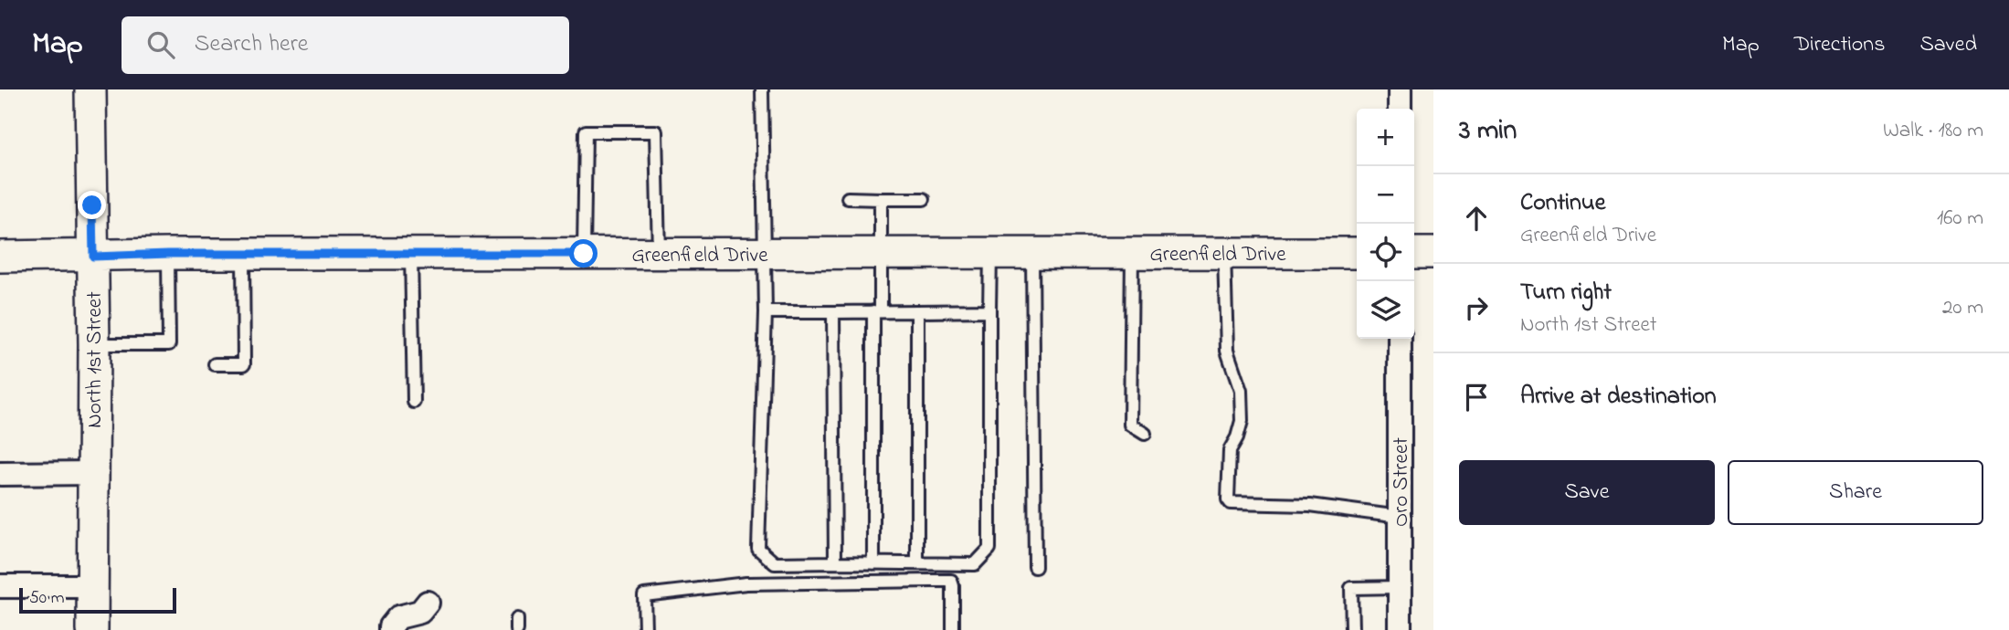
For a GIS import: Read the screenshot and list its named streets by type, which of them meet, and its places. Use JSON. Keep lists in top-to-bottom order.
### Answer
{
  "streets": {
    "main road": ["Greenfield Drive", "North 1st Street"],
    "street": ["Oro Street"]
  },
  "crossings": [
    ["Greenfield Drive", "North 1st Street"]
  ],
  "scale_bar": "50 m",
  "page": {
    "header": "Map",
    "search": "Search here",
    "nav": ["Map", "Directions", "Saved"],
    "heading": ["3 min", "Walk · 180 m"],
    "map_buttons": ["+", "−"],
    "list": [
      ["Continue", "Greenfield Drive", "160 m"],
      ["Turn right", "North 1st Street", "20 m"],
      "Arrive at destination"
    ],
    "buttons": ["Save", "Share"],
    "scale": "50 m"
  }
}
